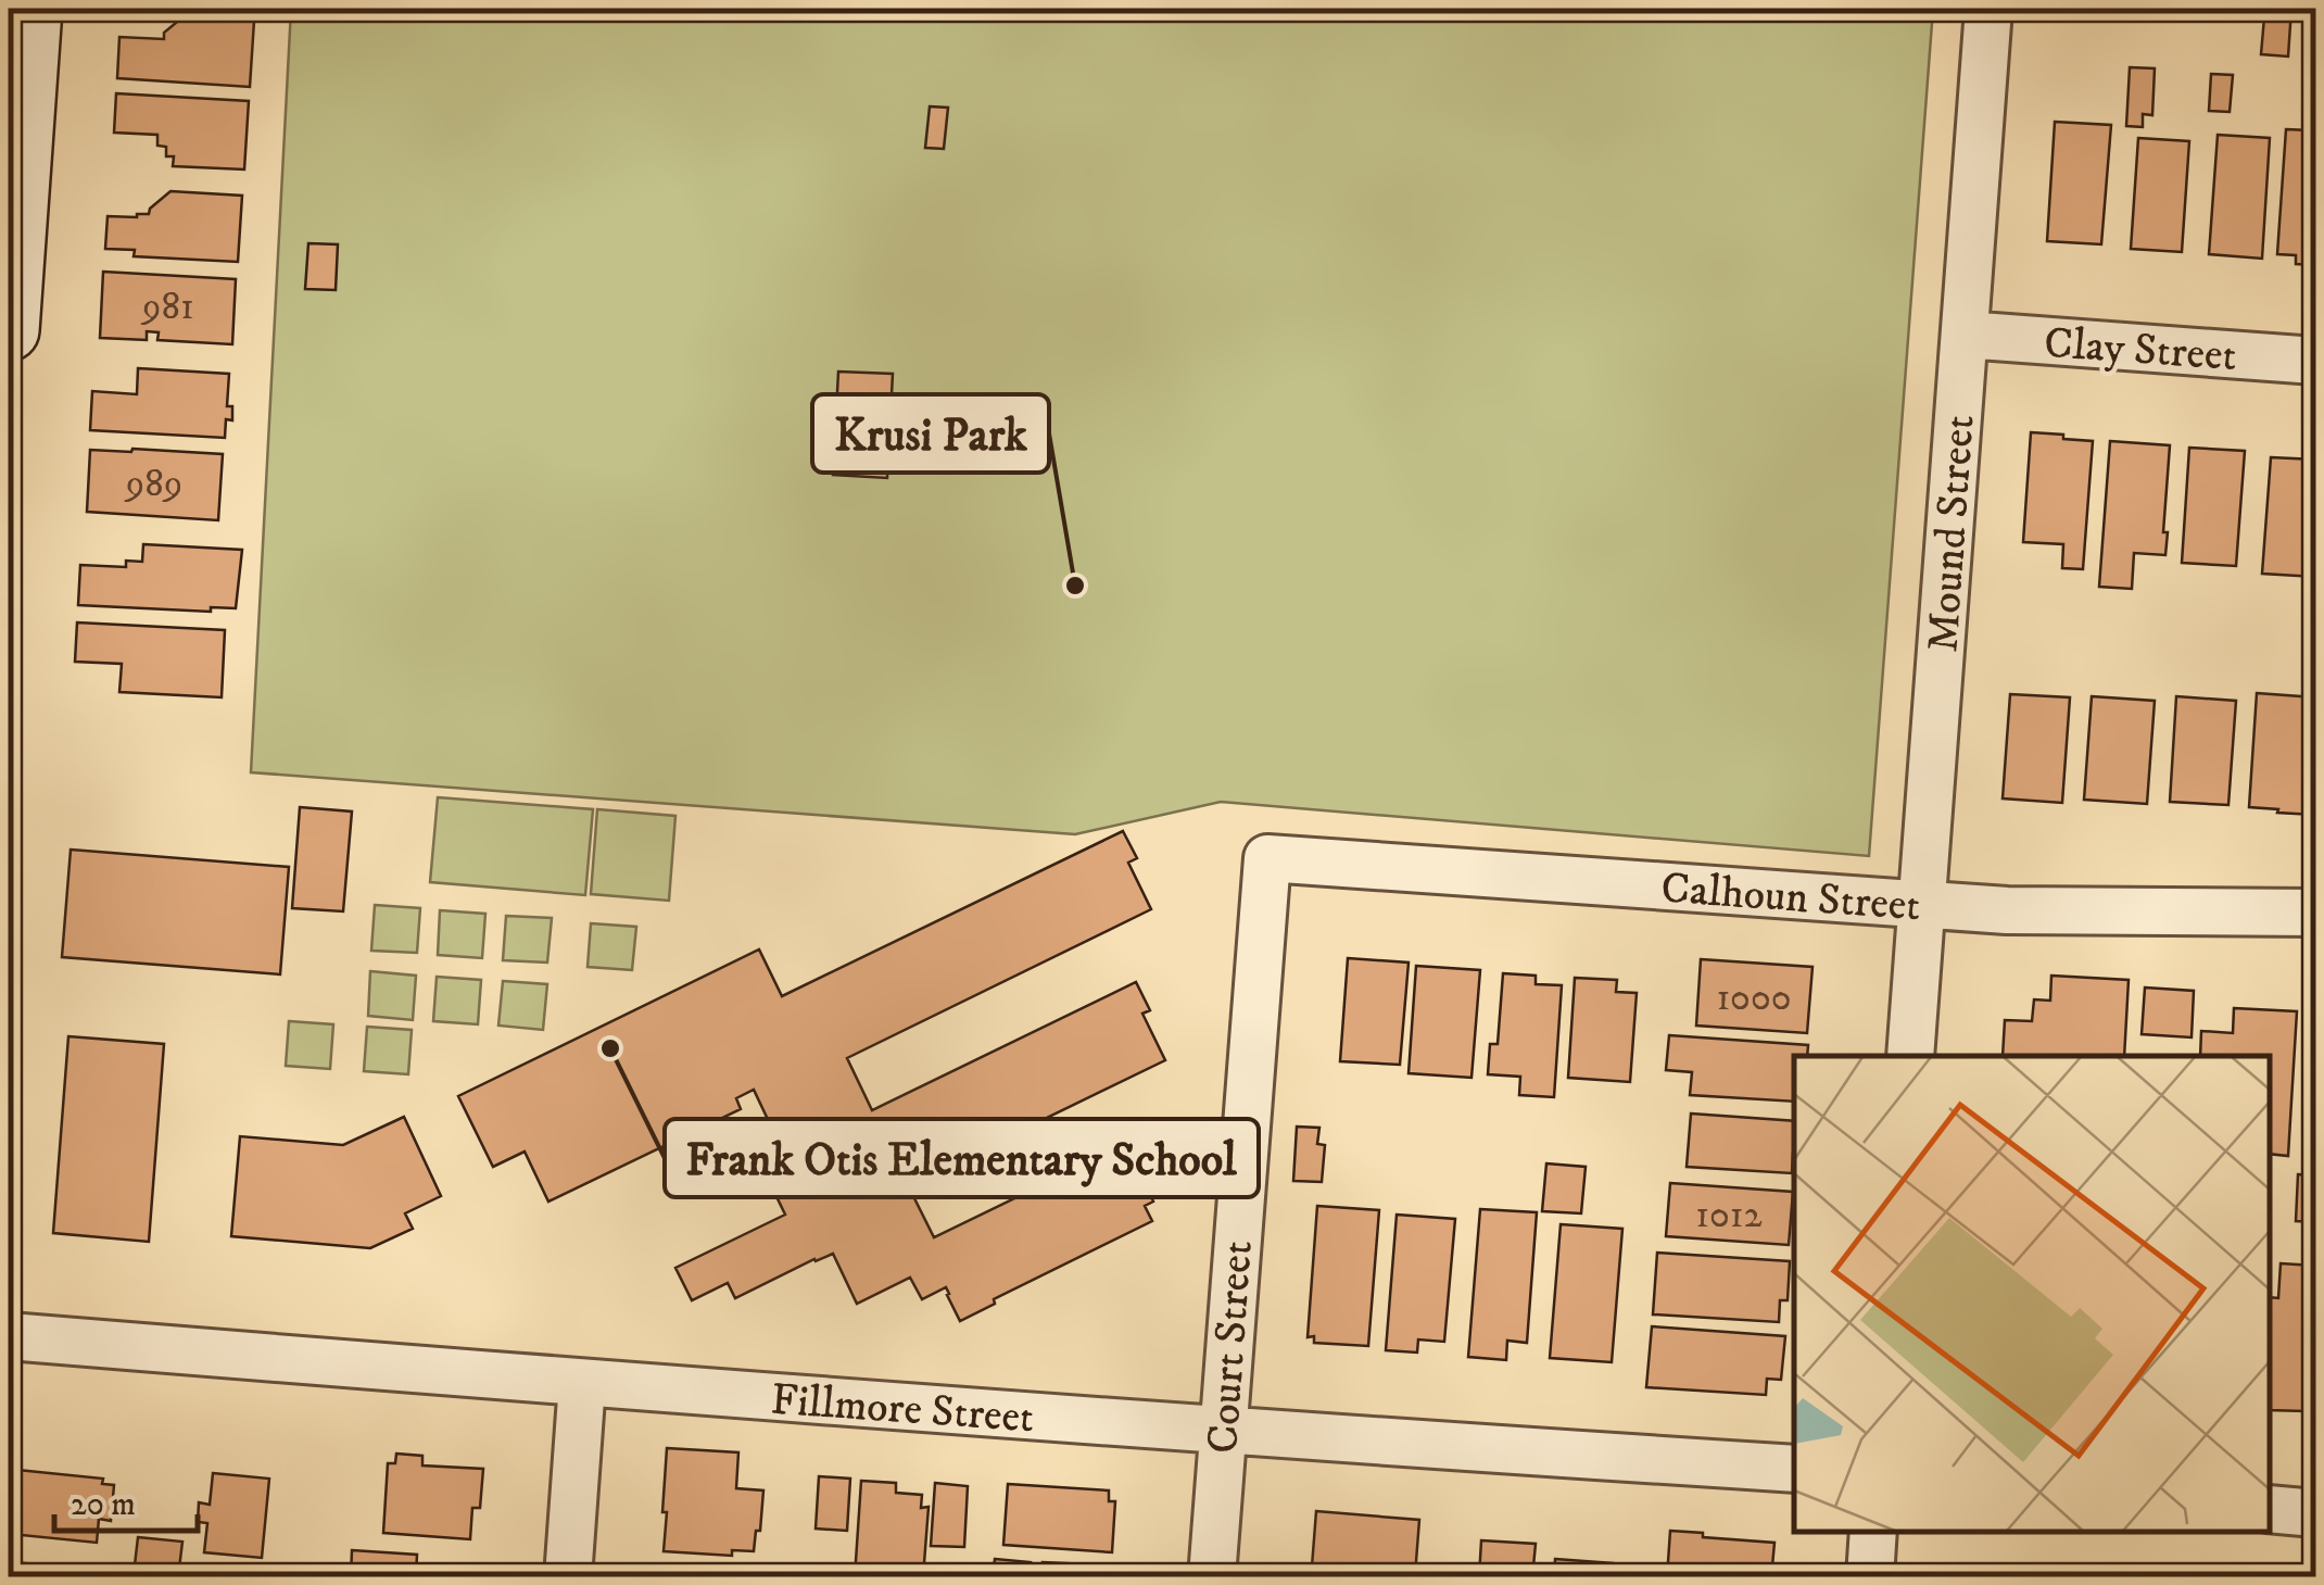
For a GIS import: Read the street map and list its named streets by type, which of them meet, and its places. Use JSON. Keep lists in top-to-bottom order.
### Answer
{
  "streets": {
    "street": [
      "Clay Street",
      "Mound Street",
      "Calhoun Street",
      "Court Street",
      "Fillmore Street"
    ]
  },
  "crossings": [
    ["Clay Street", "Mound Street"],
    ["Mound Street", "Calhoun Street"],
    ["Calhoun Street", "Court Street"],
    ["Court Street", "Fillmore Street"]
  ],
  "places": ["Krusi Park", "Frank Otis Elementary School"],
  "house_numbers": [
    "981",
    "989",
    "1000",
    "1012"
  ],
  "scale_bar": "20 m"
}
